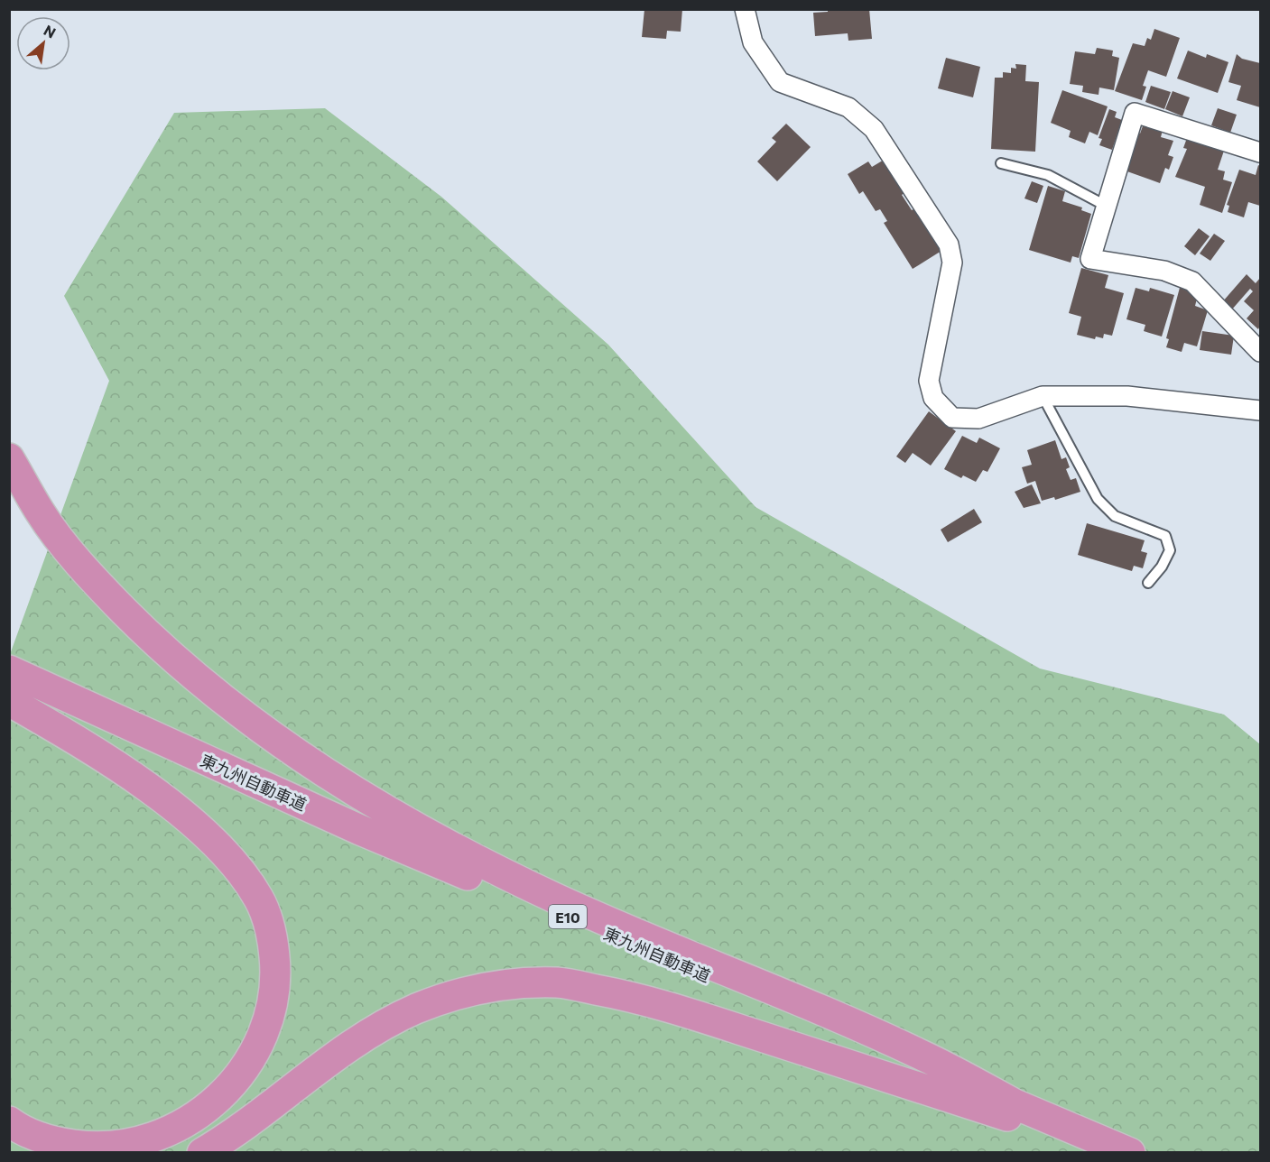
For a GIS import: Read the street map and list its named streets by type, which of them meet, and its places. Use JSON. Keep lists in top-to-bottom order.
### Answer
{
  "streets": {
    "highway": ["東九州自動車道", "E10"]
  },
  "north": "top right"
}
